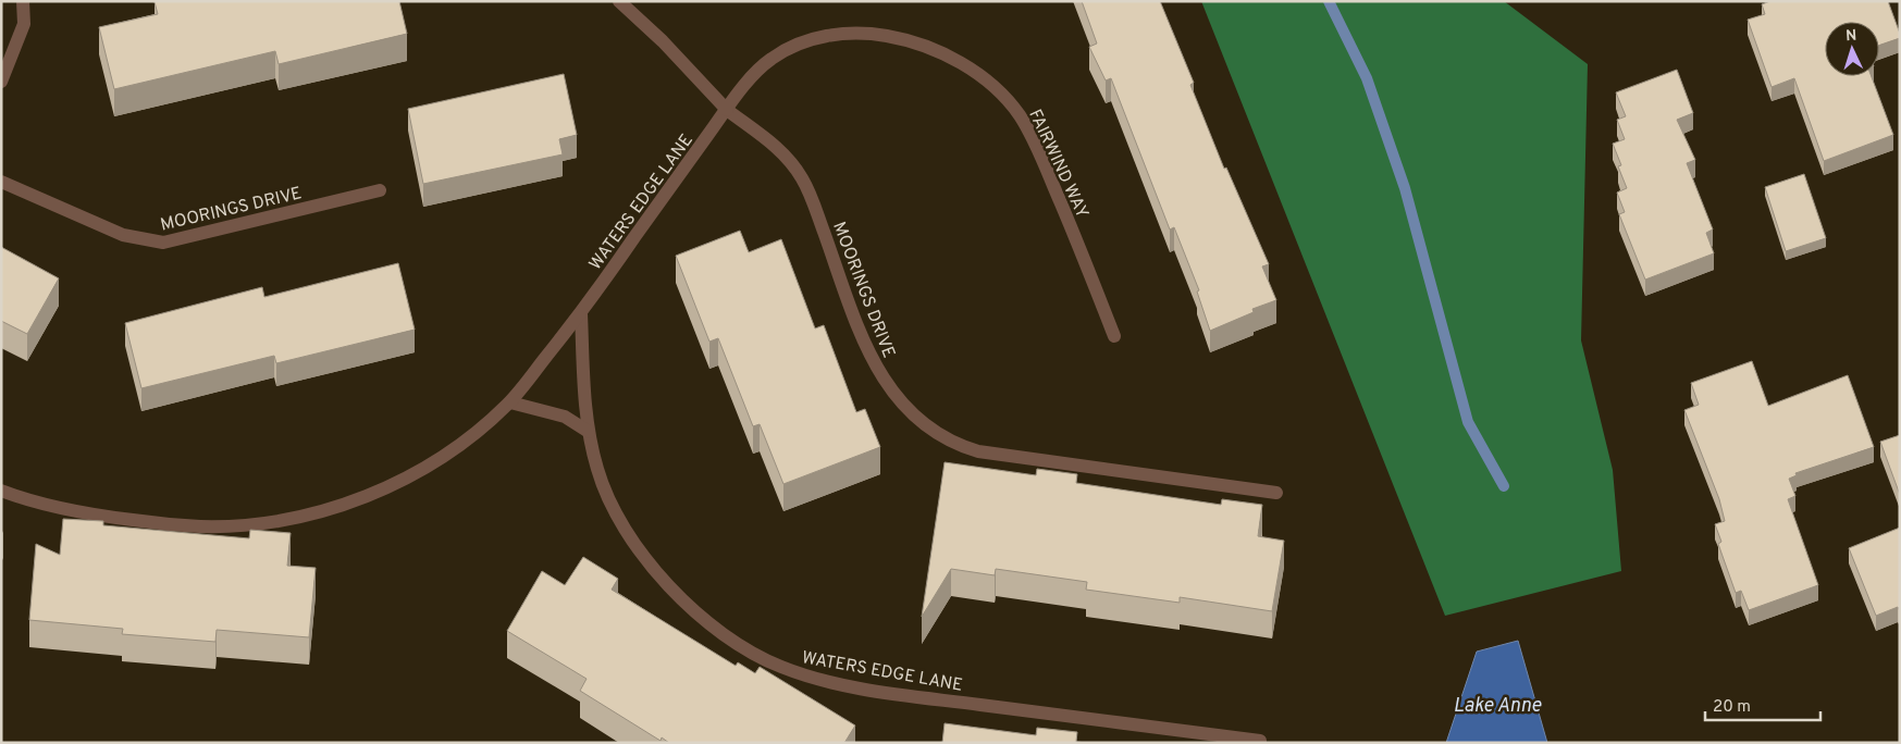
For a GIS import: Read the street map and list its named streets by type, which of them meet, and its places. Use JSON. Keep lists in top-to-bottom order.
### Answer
{
  "streets": {
    "street": ["FAIRWIND WAY", "WATERS EDGE LANE", "MOORINGS DRIVE"]
  },
  "crossings": [
    ["FAIRWIND WAY", "WATERS EDGE LANE"],
    ["FAIRWIND WAY", "MOORINGS DRIVE"],
    ["WATERS EDGE LANE", "MOORINGS DRIVE"]
  ],
  "water": ["Lake Anne"],
  "scale_bar": "20 m",
  "north": "top"
}
